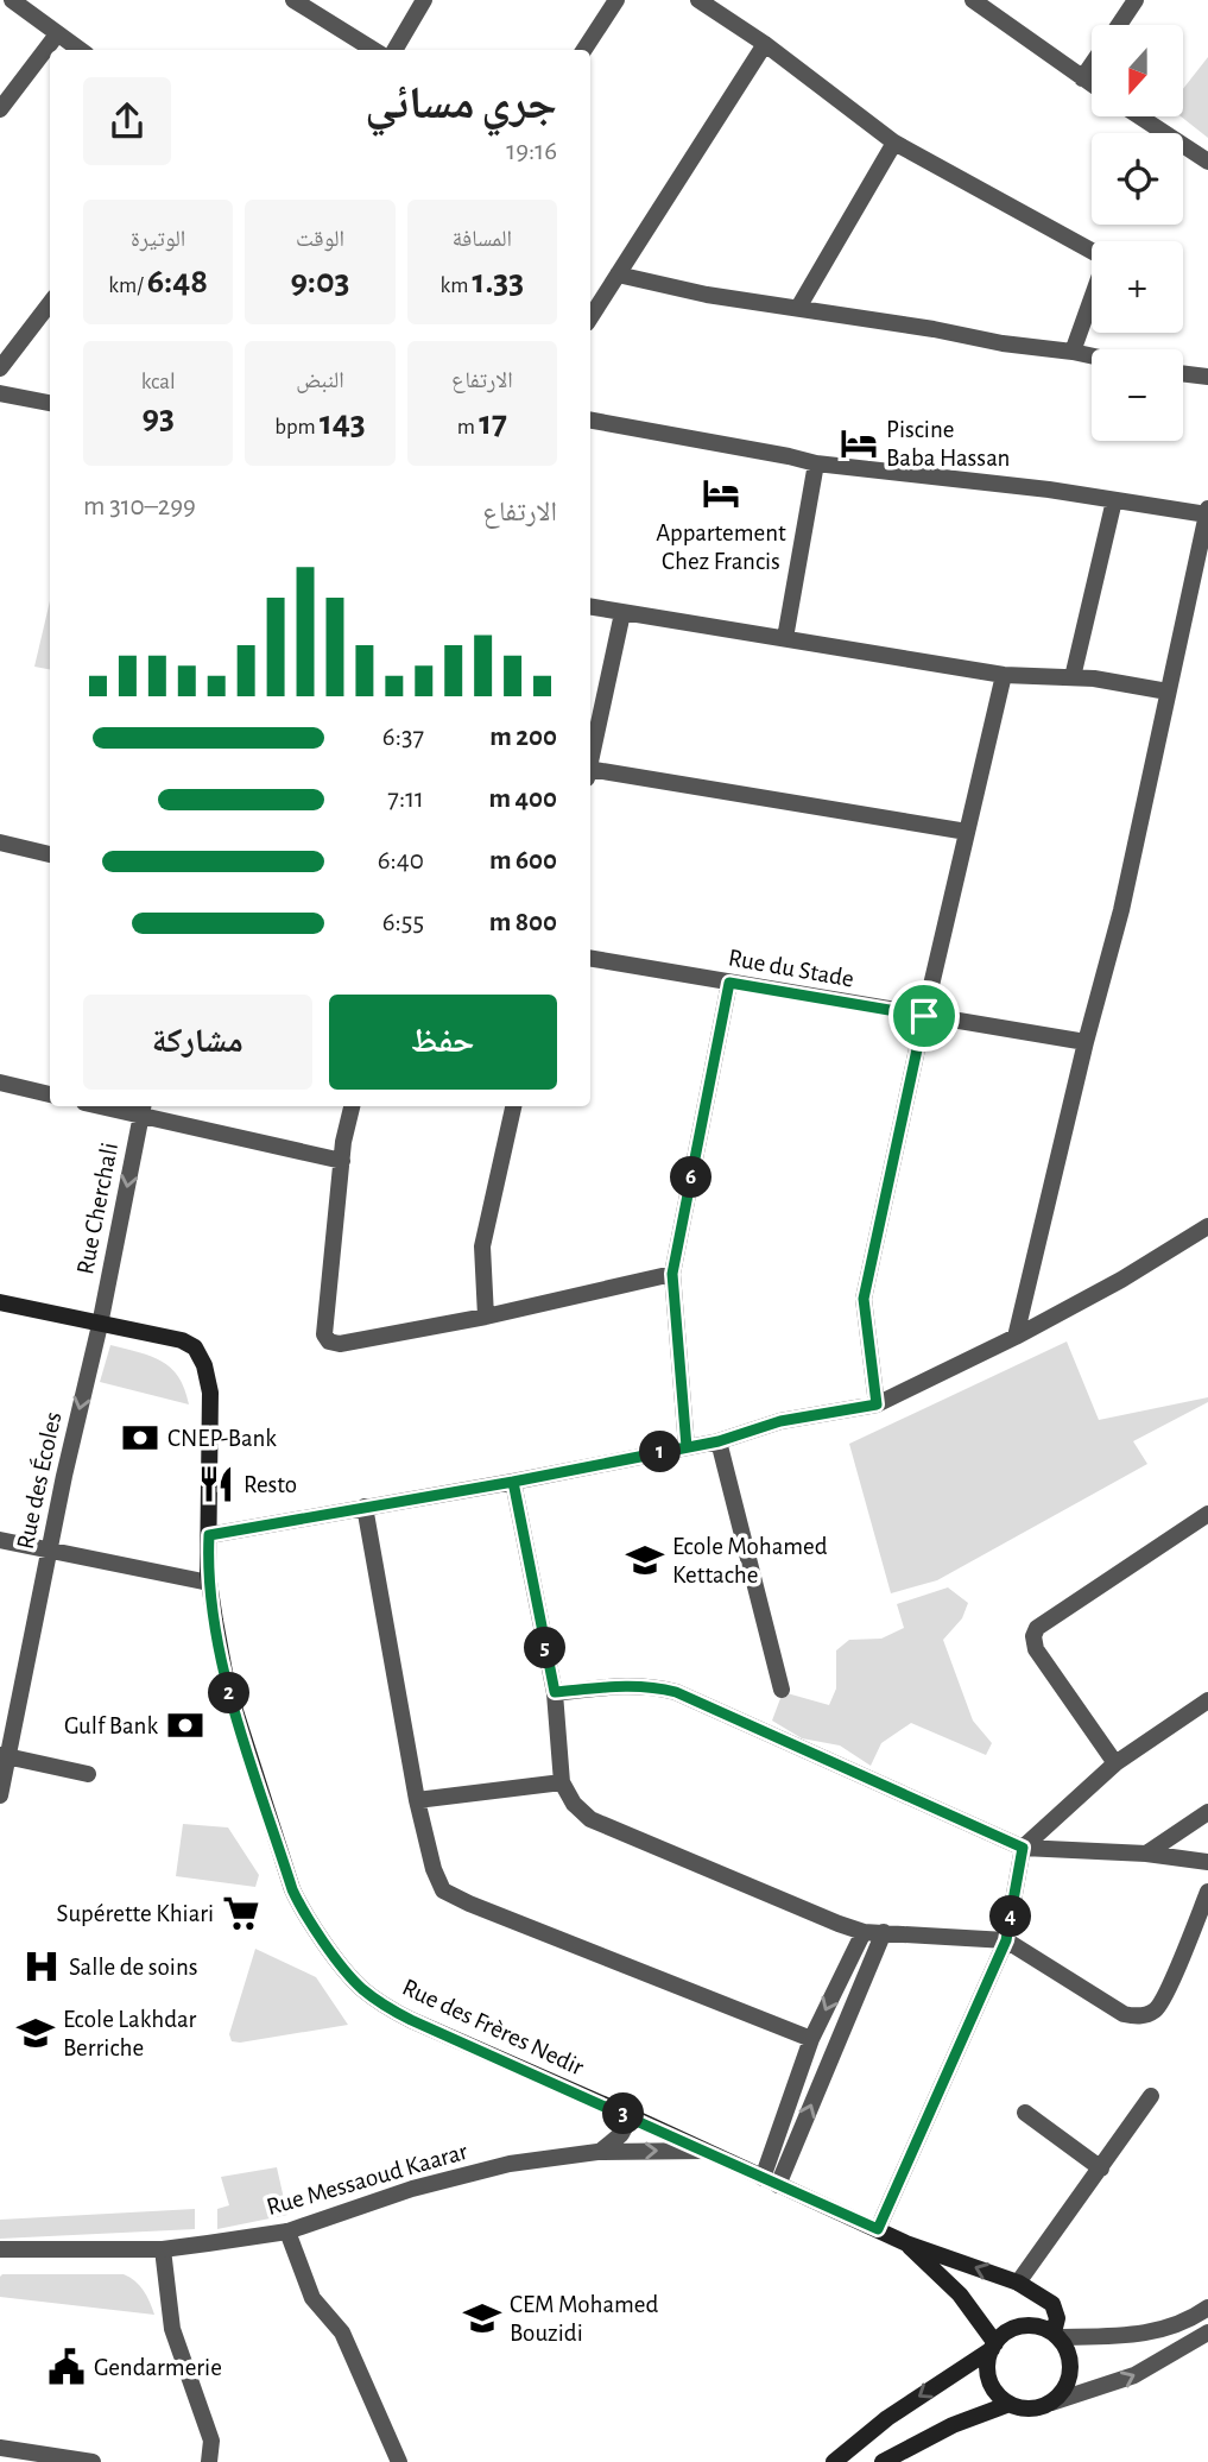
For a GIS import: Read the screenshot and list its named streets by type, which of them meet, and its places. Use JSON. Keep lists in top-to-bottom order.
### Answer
{
  "streets": {
    "main road": ["Rue des Frères Nedir"],
    "street": [
      "Rue du Stade",
      "Rue Cherchali",
      "Rue des Écoles",
      "Rue Messaoud Kaarar"
    ]
  },
  "crossings": [
    ["Rue Cherchali", "Rue des Écoles"],
    ["Rue Cherchali", "Rue des Frères Nedir"],
    ["Rue des Écoles", "Rue des Frères Nedir"],
    ["Rue des Frères Nedir", "Rue Messaoud Kaarar"]
  ],
  "one_way": ["Rue Cherchali", "Rue des Écoles"],
  "places": {
    "hotel": ["Piscine Baba Hassan", "Appartement Chez Francis"],
    "bank": ["CNEP-Bank", "Gulf Bank"],
    "restaurant": ["Resto"],
    "school or university": ["Ecole Mohamed Kettache", "Ecole Lakhdar Berriche", "CEM Mohamed Bouzidi"],
    "supermarket": ["Supérette Khiari"],
    "hospital": ["Salle de soins"],
    "public building": ["Gendarmerie"]
  },
  "north": "bottom",
  "page": {
    "map_buttons": ["+", "−"],
    "heading": ["جري مسائي", "19:16"],
    "stats": [
      ["المسافة", "1.33 km"],
      ["الوقت", "9:03"],
      ["الوتيرة", "6:48 /km"],
      ["الارتفاع", "17 m"],
      ["النبض", "143 bpm"],
      ["kcal", "93"]
    ],
    "chart": ["الارتفاع", "299–310 m"],
    "list": [
      {
        "name": "200 m",
        "note": "6:37"
      },
      {
        "name": "400 m",
        "note": "7:11"
      },
      {
        "name": "600 m",
        "note": "6:40"
      },
      {
        "name": "800 m",
        "note": "6:55"
      }
    ],
    "buttons": ["حفظ", "مشاركة"],
    "pins": [
      "6",
      "1",
      "5",
      "2",
      "4",
      "3"
    ]
  }
}
